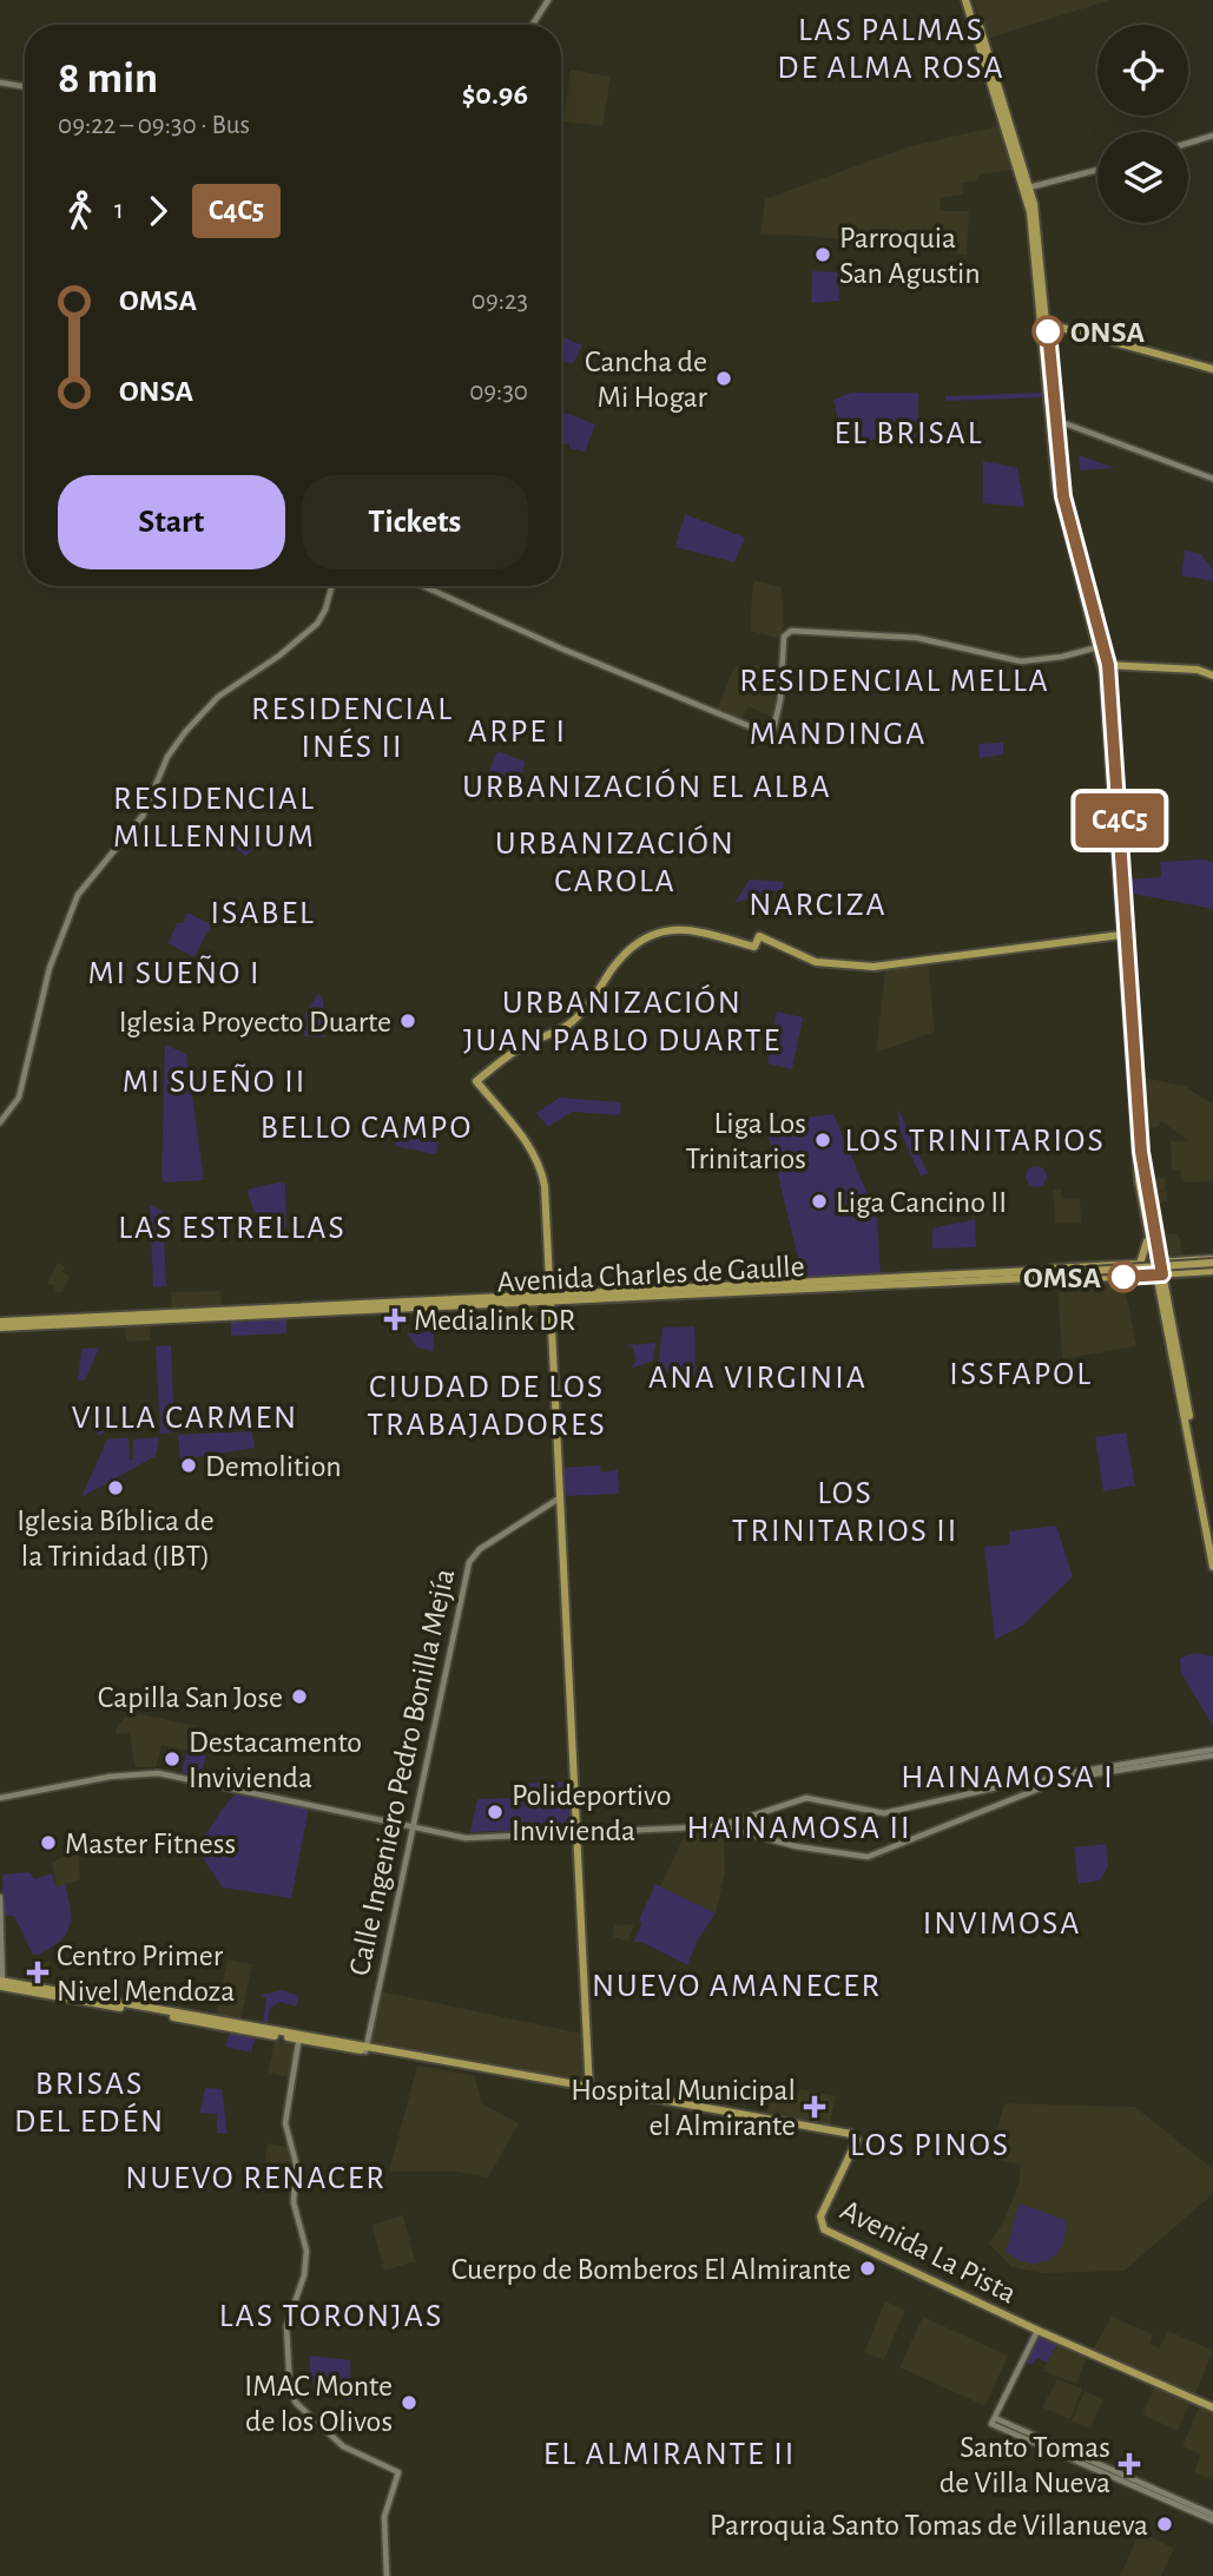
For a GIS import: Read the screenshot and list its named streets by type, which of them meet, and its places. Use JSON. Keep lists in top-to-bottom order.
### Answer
{
  "streets": {
    "main road": ["Avenida Charles de Gaulle", "Avenida La Pista"],
    "street": ["Calle Ingeniero Pedro Bonilla Mejía"]
  },
  "crossings": [
    ["Calle Ingeniero Pedro Bonilla Mejía", "Avenida La Pista"]
  ],
  "districts": [
    "LAS PALMAS DE ALMA ROSA",
    "EL BRISAL",
    "RESIDENCIAL MELLA",
    "RESIDENCIAL INÉS II",
    "ARPE I",
    "MANDINGA",
    "URBANIZACIÓN EL ALBA",
    "RESIDENCIAL MILLENNIUM",
    "URBANIZACIÓN CAROLA",
    "NARCIZA",
    "ISABEL",
    "MI SUEÑO I",
    "URBANIZACIÓN JUAN PABLO DUARTE",
    "MI SUEÑO II",
    "BELLO CAMPO",
    "LOS TRINITARIOS",
    "LAS ESTRELLAS",
    "ISSFAPOL",
    "ANA VIRGINIA",
    "CIUDAD DE LOS TRABAJADORES",
    "VILLA CARMEN",
    "LOS TRINITARIOS II",
    "HAINAMOSA I",
    "HAINAMOSA II",
    "INVIMOSA",
    "NUEVO AMANECER",
    "BRISAS DEL EDÉN",
    "LOS PINOS",
    "NUEVO RENACER",
    "LAS TORONJAS",
    "EL ALMIRANTE II"
  ],
  "places": {
    "other": [
      "Parroquia San Agustin",
      "ONSA",
      "Cancha de Mi Hogar",
      "Iglesia Proyecto Duarte",
      "Liga Los Trinitarios",
      "Liga Cancino II",
      "OMSA",
      "Demolition",
      "Iglesia Bíblica de la Trinidad (IBT)",
      "Capilla San Jose",
      "Destacamento Invivienda",
      "Polideportivo Invivienda",
      "Master Fitness",
      "Cuerpo de Bomberos El Almirante",
      "IMAC Monte de los Olivos",
      "Parroquia Santo Tomas de Villanueva"
    ],
    "health": [
      "Medialink DR",
      "Centro Primer Nivel Mendoza",
      "Hospital Municipal el Almirante",
      "Santo Tomas de Villa Nueva"
    ]
  },
  "lines": ["bus line C4C5"],
  "page": {
    "on_map": "C4C5",
    "heading": ["8 min", "09:22 – 09:30 · Bus", "$0.96"],
    "legs": ["1", "C4C5"],
    "list": [
      {
        "name": "OMSA",
        "value": "09:23"
      },
      {
        "name": "ONSA",
        "value": "09:30"
      }
    ],
    "buttons": ["Start", "Tickets"]
  }
}
